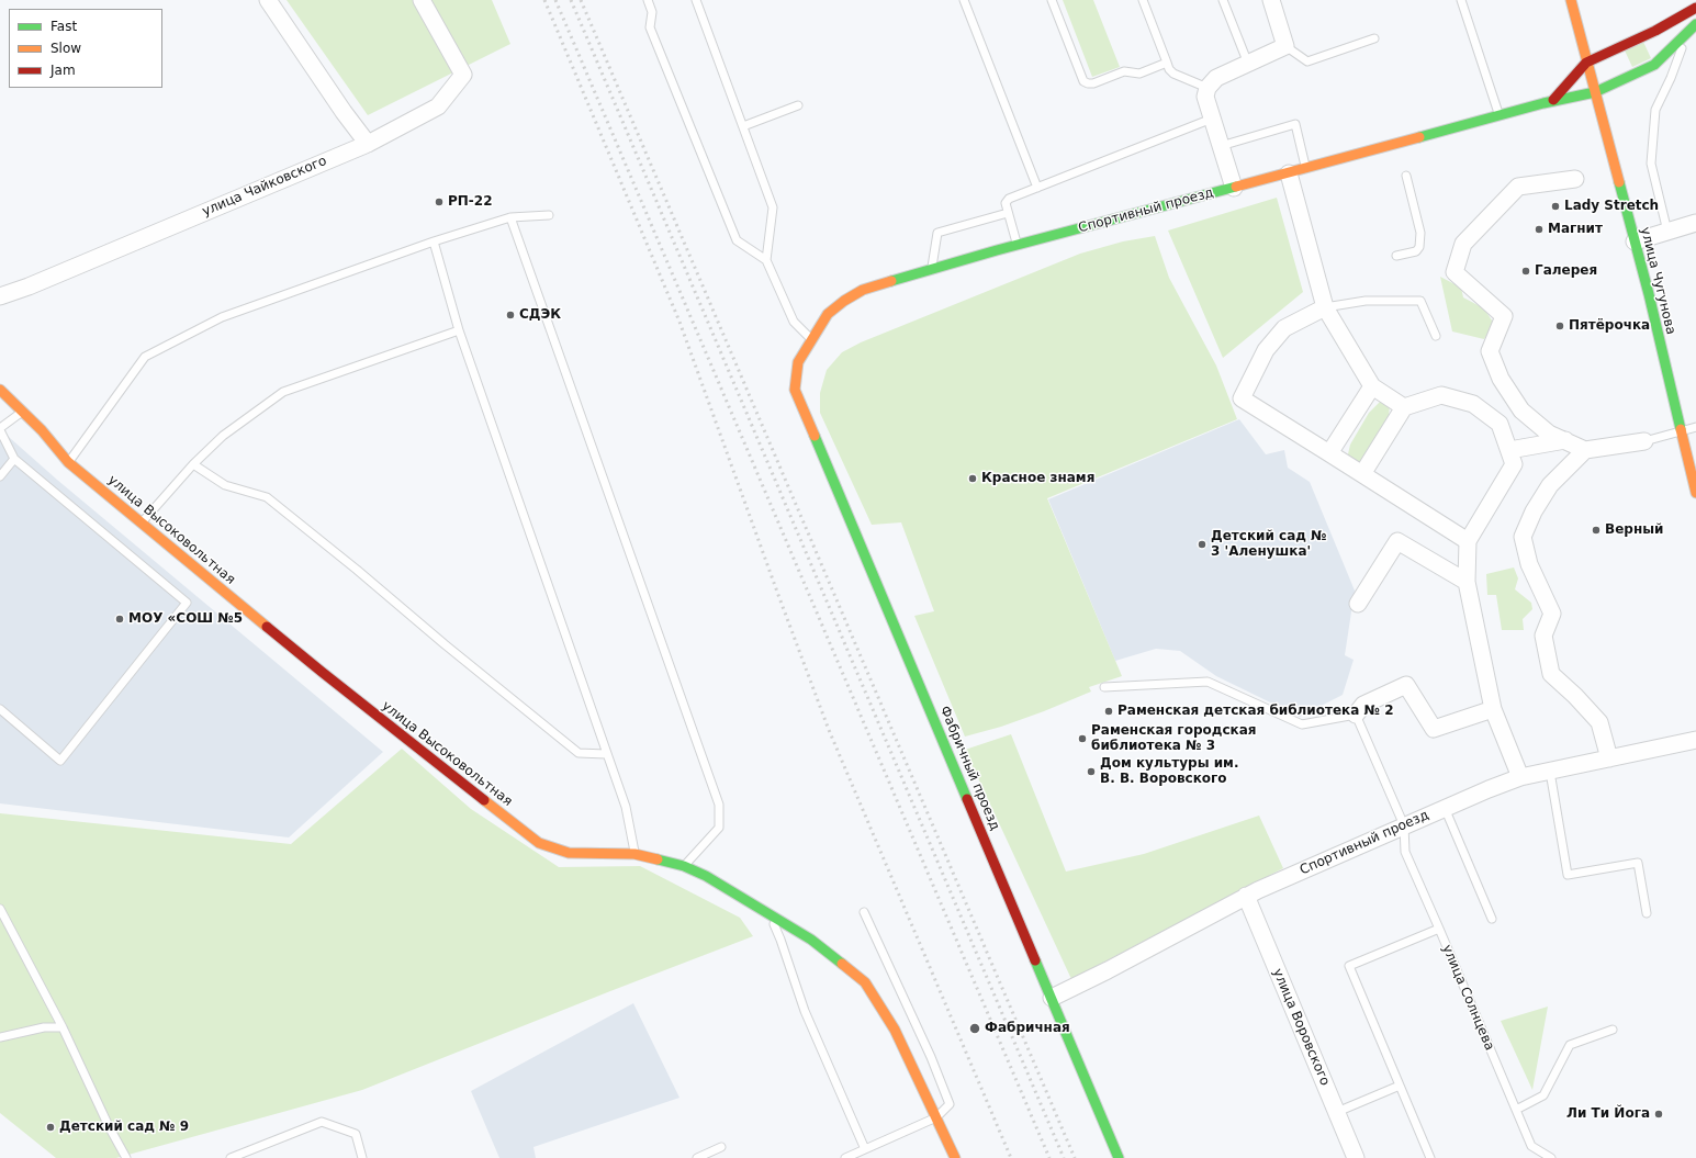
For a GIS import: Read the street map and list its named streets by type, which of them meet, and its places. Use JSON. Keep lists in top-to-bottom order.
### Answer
{
  "streets": {
    "main road": [
      "Спортивный проезд",
      "улица Чугунова",
      "улица Высоковольтная",
      "Фабричный проезд"
    ],
    "street": ["улица Чайковского", "улица Воровского"],
    "lane": ["улица Солнцева"]
  },
  "crossings": [
    ["Спортивный проезд", "улица Чугунова"],
    ["Спортивный проезд", "Фабричный проезд"],
    ["Спортивный проезд", "улица Солнцева"],
    ["Спортивный проезд", "улица Воровского"]
  ],
  "places": [
    "РП-22",
    "Lady Stretch",
    "Магнит",
    "Галерея",
    "СДЭК",
    "Пятёрочка",
    "Красное знамя",
    "Верный",
    "Детский сад № 3 'Аленушка'",
    "МОУ «СОШ №5",
    "Раменская детская библиотека № 2",
    "Раменская городская библиотека № 3",
    "Дом культуры им. В. В. Воровского",
    "Фабричная",
    "Ли Ти Йога",
    "Детский сад № 9"
  ],
  "legend": ["Fast", "Slow", "Jam"]
}
